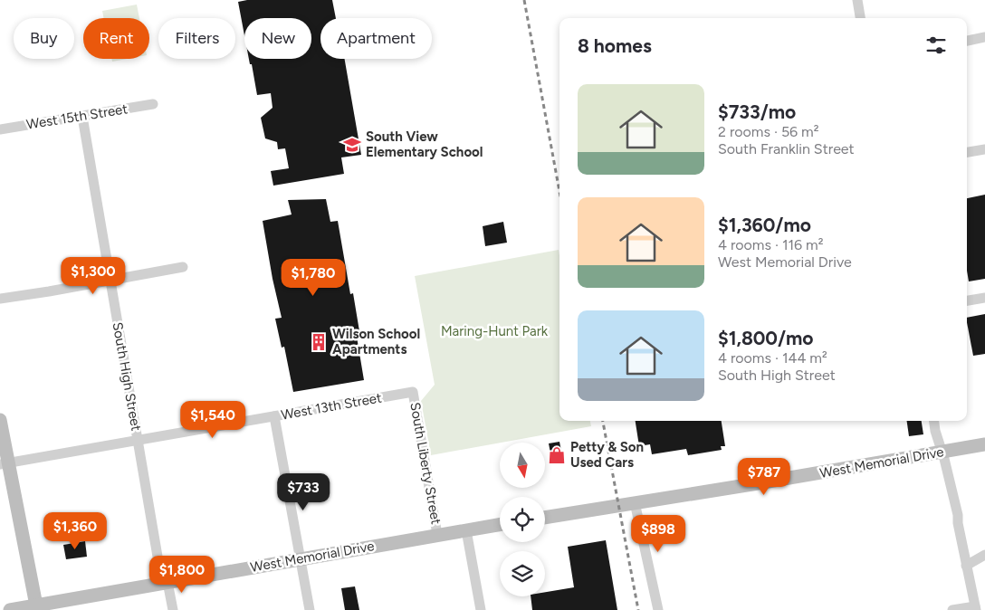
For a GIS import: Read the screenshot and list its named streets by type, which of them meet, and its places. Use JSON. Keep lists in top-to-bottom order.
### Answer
{
  "streets": {
    "main road": ["West Memorial Drive"],
    "street": [
      "West 15th Street",
      "South High Street",
      "West 13th Street",
      "South Liberty Street"
    ]
  },
  "crossings": [
    ["West 15th Street", "South High Street"],
    ["South High Street", "West 13th Street"],
    ["South High Street", "West Memorial Drive"],
    ["West 13th Street", "South Liberty Street"],
    ["West Memorial Drive", "South Liberty Street"]
  ],
  "parks": ["Maring-Hunt Park"],
  "places": {
    "school or university": ["South View Elementary School"],
    "building": ["Wilson School Apartments"],
    "shop": ["Petty & Son Used Cars"]
  },
  "north": "bottom",
  "page": {
    "chip": [
      "Buy",
      "Rent",
      "Filters",
      "New",
      "Apartment"
    ],
    "heading": "8 homes",
    "list": [
      {
        "name": "$733/mo",
        "note": "2 rooms · 56 m² · South Franklin Street"
      },
      {
        "name": "$1,360/mo",
        "note": "4 rooms · 116 m² · West Memorial Drive"
      },
      {
        "name": "$1,800/mo",
        "note": "4 rooms · 144 m² · South High Street"
      }
    ],
    "price": [
      "$1,300",
      "$1,780",
      "$1,540",
      "$787",
      "$733",
      "$1,360",
      "$898",
      "$1,800"
    ]
  }
}
